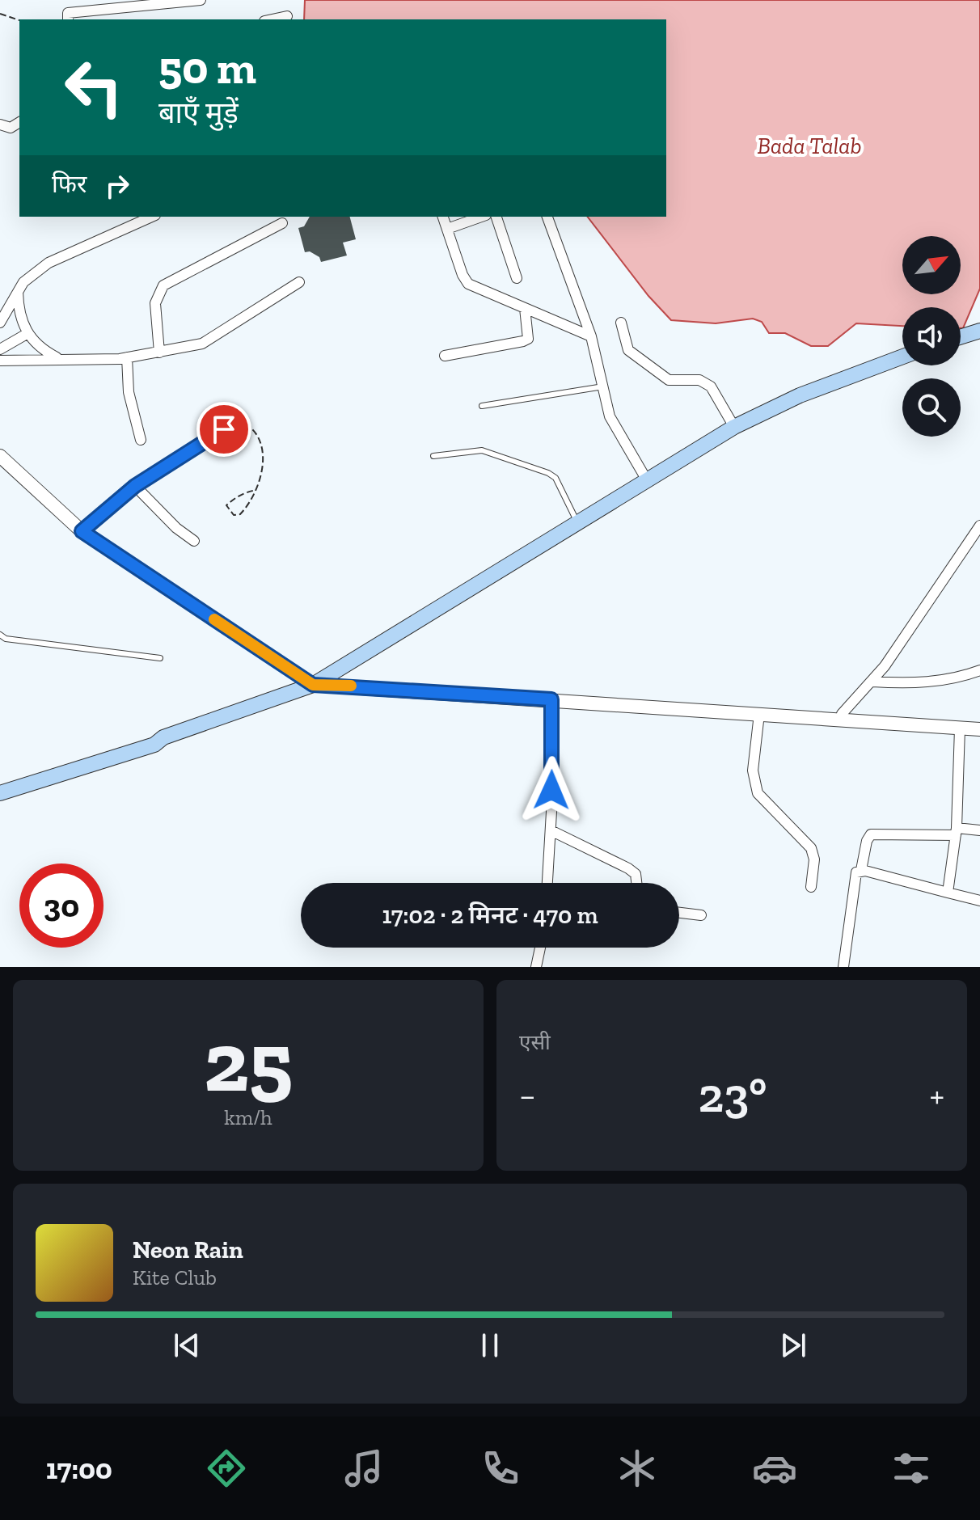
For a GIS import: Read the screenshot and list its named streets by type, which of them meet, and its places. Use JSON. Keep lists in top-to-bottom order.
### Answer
{
  "water": ["Bada Talab"],
  "north": "top right",
  "page": {
    "turn": ["50 m", "बाएँ मुड़ें"],
    "then": "फिर",
    "limit": "30",
    "trip": "17:02 · 2 मिनट · 470 m",
    "tile": [
      ["25", "km/h"],
      "एसी"
    ],
    "heat": ["−", "23°", "+"],
    "song": ["Neon Rain", "Kite Club"],
    "tabs": "17:00"
  }
}
